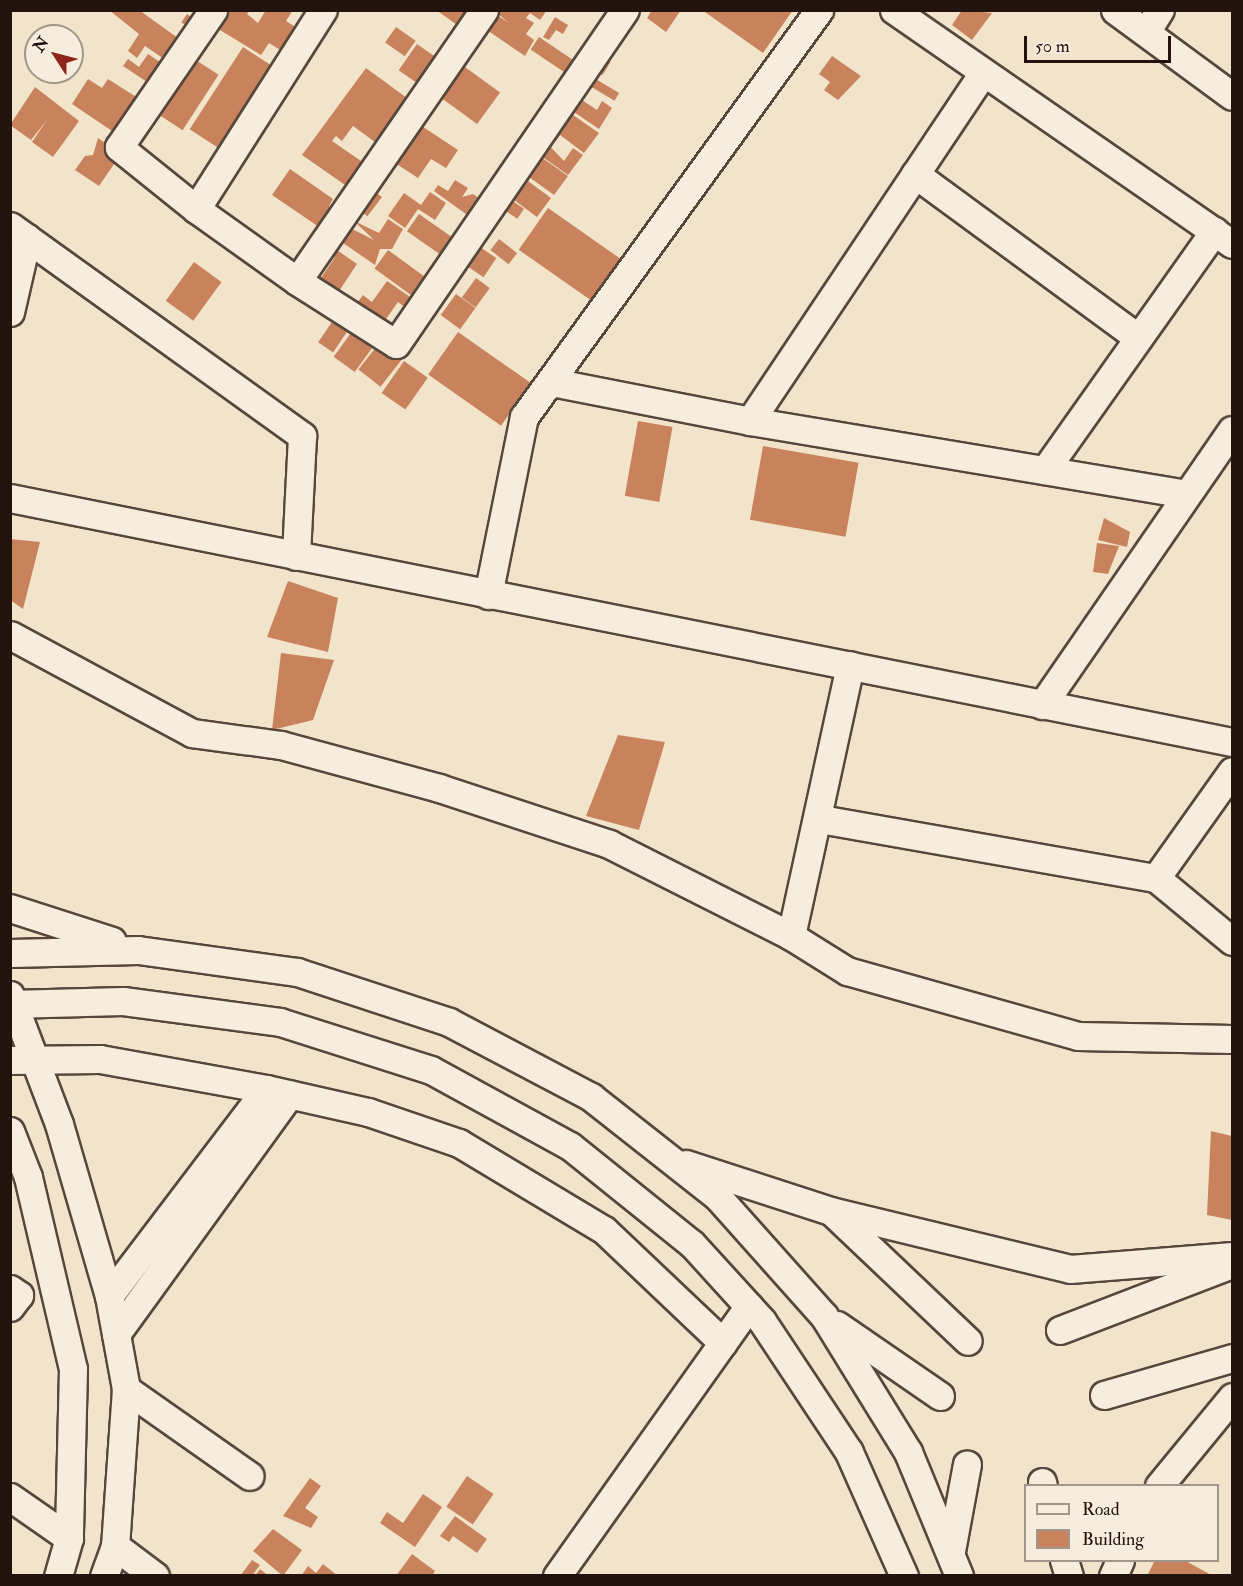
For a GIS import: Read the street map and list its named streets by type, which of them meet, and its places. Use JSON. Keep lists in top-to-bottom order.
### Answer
{
  "legend": ["Road", "Building"],
  "scale_bar": "50 m",
  "north": "top left"
}
